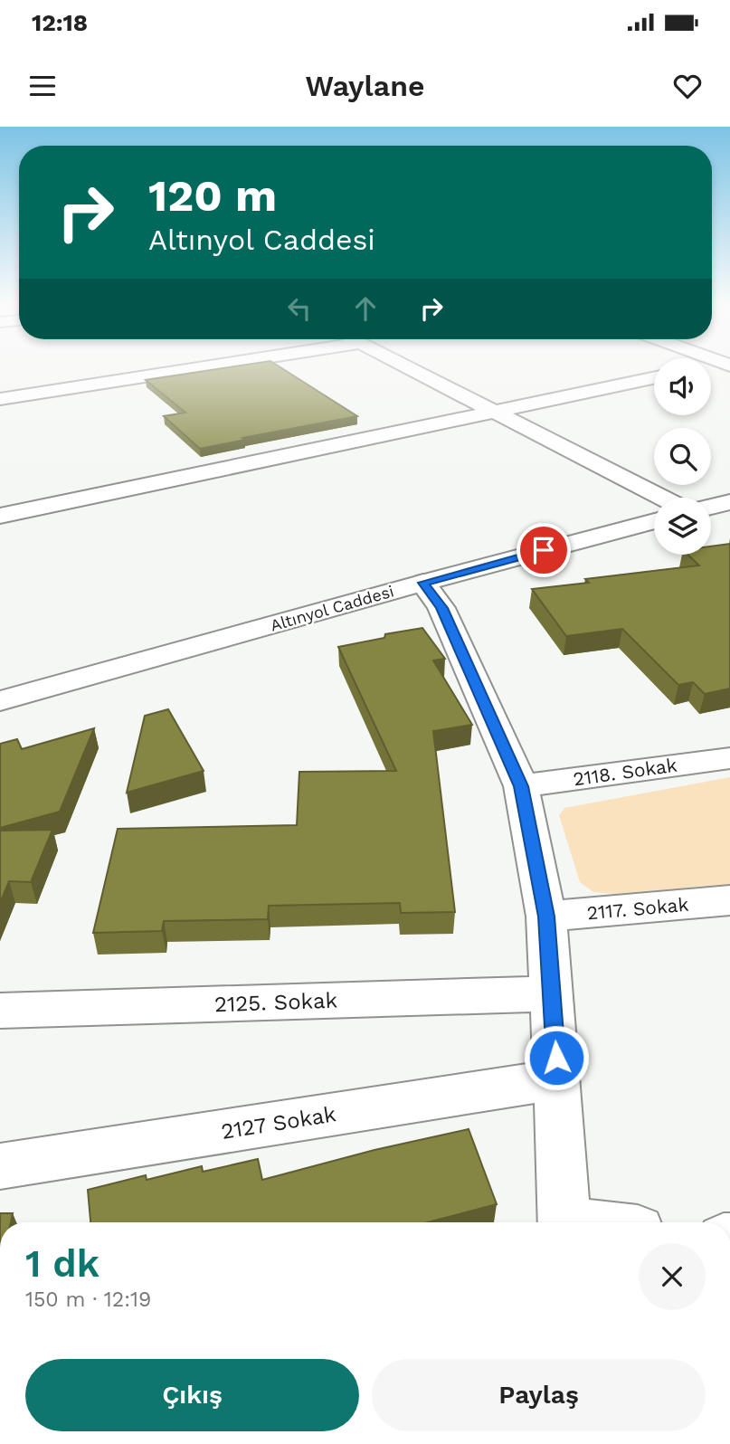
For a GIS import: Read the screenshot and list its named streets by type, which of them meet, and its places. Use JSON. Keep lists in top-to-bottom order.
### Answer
{
  "streets": {
    "street": [
      "Altınyol Caddesi",
      "2118. Sokak",
      "2117. Sokak",
      "2125. Sokak",
      "2127 Sokak"
    ]
  },
  "page": {
    "status": "12:18",
    "header": "Waylane",
    "turn": ["120 m", "Altınyol Caddesi"],
    "heading": ["1 dk", "150 m · 12:19"],
    "buttons": ["Çıkış", "Paylaş"]
  }
}
